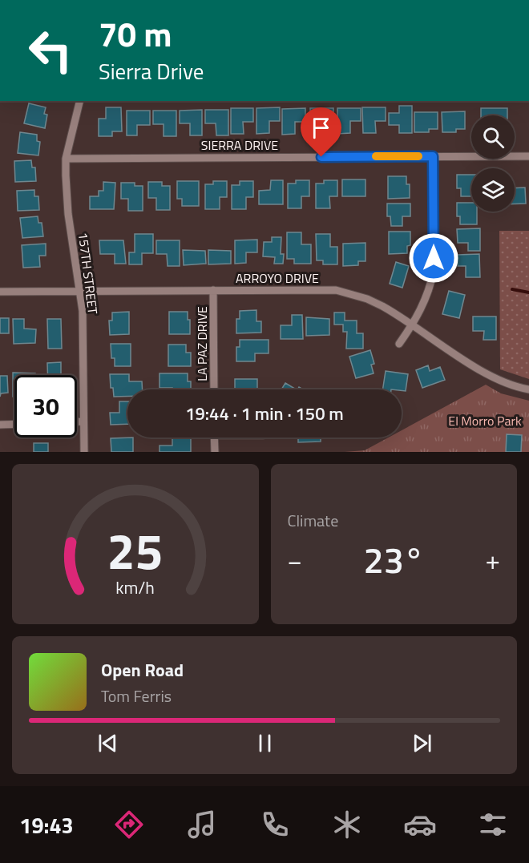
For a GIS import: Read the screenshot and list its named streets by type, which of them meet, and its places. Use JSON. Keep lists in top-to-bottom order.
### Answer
{
  "streets": {
    "street": [
      "SIERRA DRIVE",
      "157TH STREET",
      "ARROYO DRIVE",
      "LA PAZ DRIVE"
    ]
  },
  "crossings": [
    ["SIERRA DRIVE", "157TH STREET"],
    ["157TH STREET", "ARROYO DRIVE"],
    ["ARROYO DRIVE", "LA PAZ DRIVE"]
  ],
  "parks": ["El Morro Park"],
  "page": {
    "turn": ["70 m", "Sierra Drive"],
    "limit": "30",
    "trip": "19:44 · 1 min · 150 m",
    "tile": "Climate",
    "heat": ["−", "23°", "+"],
    "song": ["Open Road", "Tom Ferris"],
    "tabs": "19:43",
    "gauge": ["25", "km/h"]
  }
}
